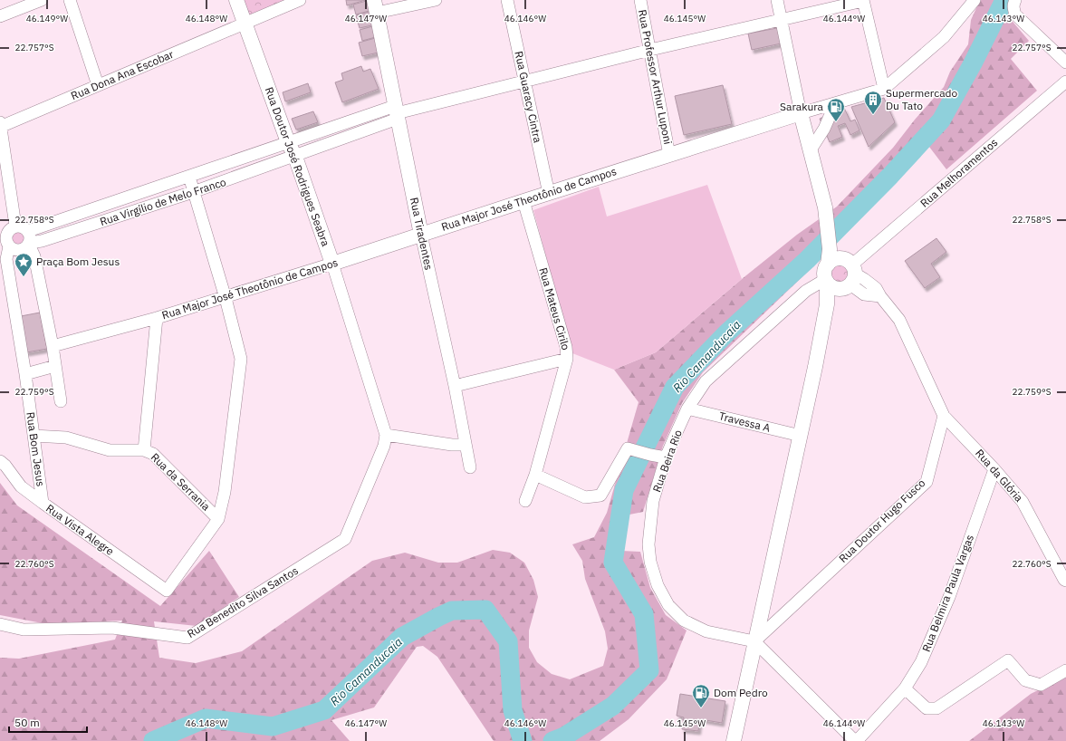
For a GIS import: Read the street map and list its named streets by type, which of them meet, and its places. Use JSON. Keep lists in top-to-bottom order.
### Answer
{
  "streets": {
    "main road": ["Rua Doutor José Rodrigues Seabra", "Rua Major José Theotônio de Campos", "Rua Tiradentes"],
    "street": [
      "Rua Dona Ana Escobar",
      "Rua Professor Arthur Luponi",
      "Rua Guaracy Cintra",
      "Rua Melhoramentos",
      "Rua Virgílio de Melo Franco",
      "Rua Mateus Cirilo",
      "Travessa A",
      "Rua Bom Jesus",
      "Rua Beira Rio",
      "Rua da Glória",
      "Rua da Serrania",
      "Rua Doutor Hugo Fusco",
      "Rua Vista Alegre",
      "Rua Belmira Paula Vargas",
      "Rua Benedito Silva Santos"
    ]
  },
  "crossings": [
    ["Rua Dona Ana Escobar", "Rua Doutor José Rodrigues Seabra"],
    ["Rua Professor Arthur Luponi", "Rua Major José Theotônio de Campos"],
    ["Rua Guaracy Cintra", "Rua Major José Theotônio de Campos"],
    ["Rua Doutor José Rodrigues Seabra", "Rua Major José Theotônio de Campos"],
    ["Rua Doutor José Rodrigues Seabra", "Rua Virgílio de Melo Franco"],
    ["Rua Doutor José Rodrigues Seabra", "Rua Benedito Silva Santos"],
    ["Rua Melhoramentos", "Rua Beira Rio"],
    ["Rua Major José Theotônio de Campos", "Rua Tiradentes"],
    ["Rua Major José Theotônio de Campos", "Rua Mateus Cirilo"],
    ["Rua Virgílio de Melo Franco", "Rua Tiradentes"],
    ["Travessa A", "Rua Beira Rio"],
    ["Rua Bom Jesus", "Rua da Serrania"],
    ["Rua Bom Jesus", "Rua Vista Alegre"],
    ["Rua Beira Rio", "Rua Doutor Hugo Fusco"],
    ["Rua da Glória", "Rua Doutor Hugo Fusco"],
    ["Rua da Glória", "Rua Belmira Paula Vargas"],
    ["Rua da Serrania", "Rua Vista Alegre"]
  ],
  "water": ["Rio Camanducaia"],
  "places": {
    "building": ["Supermercado Du Tato"],
    "fuel station": ["Sarakura", "Dom Pedro"],
    "place": ["Praça Bom Jesus"]
  },
  "scale_bar": "50 m",
  "coordinates": [
    "46.149°W",
    "46.148°W",
    "46.147°W",
    "46.146°W",
    "46.145°W",
    "46.144°W",
    "46.143°W",
    "22.757°S",
    "22.758°S",
    "22.759°S",
    "22.760°S"
  ]
}
